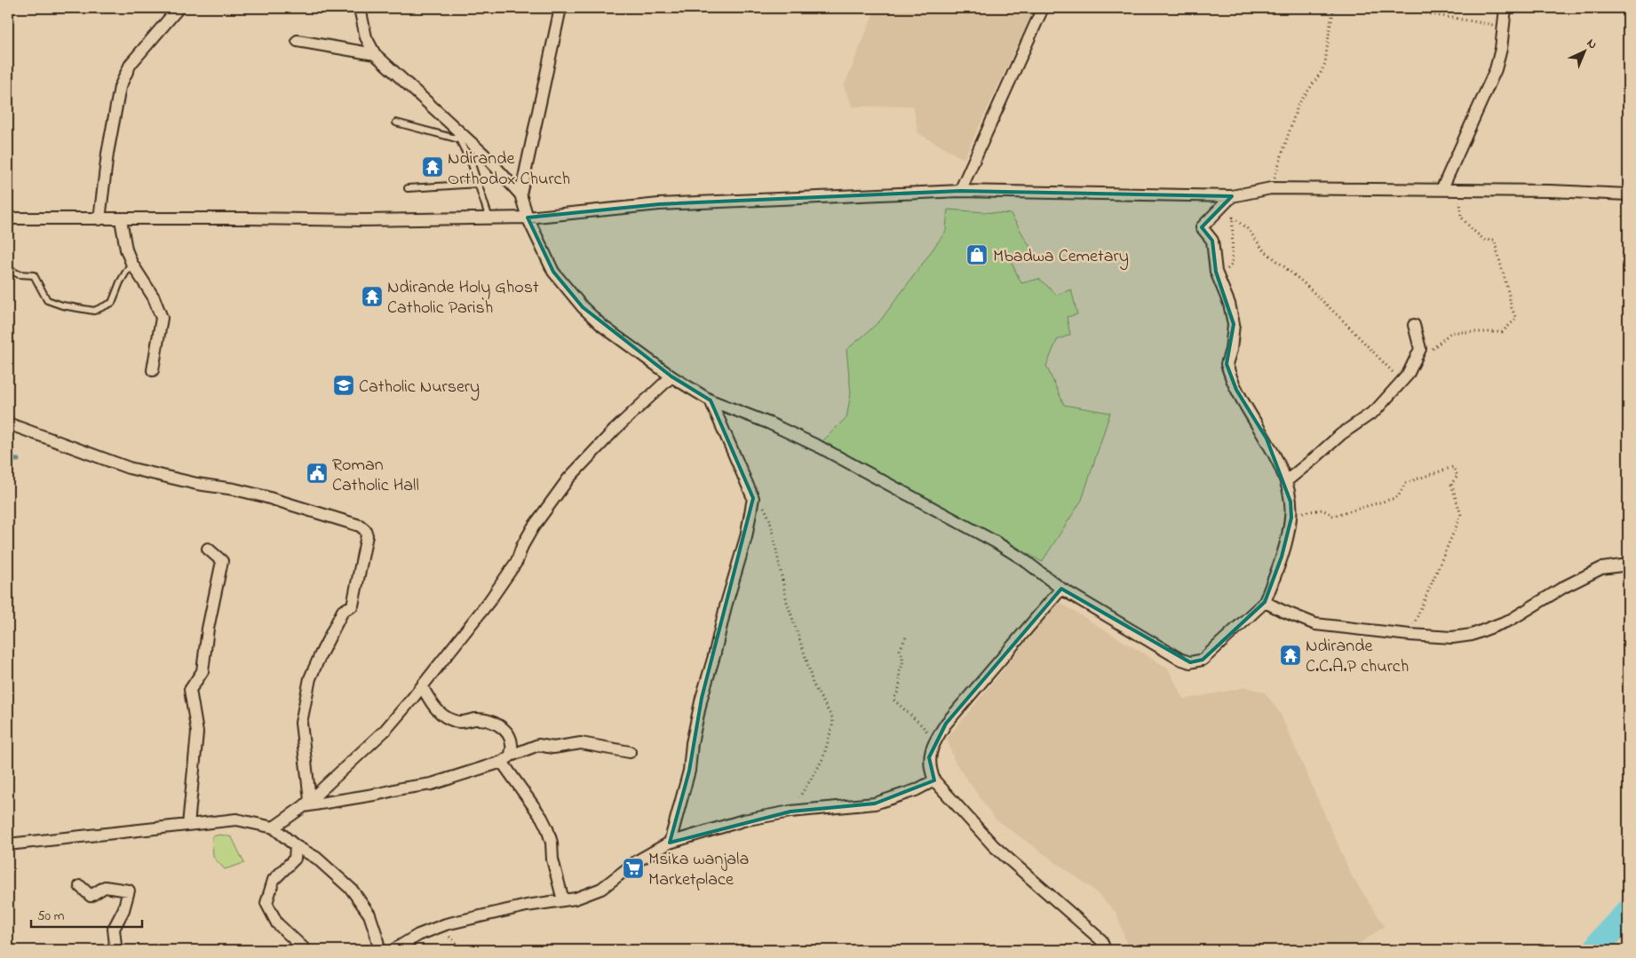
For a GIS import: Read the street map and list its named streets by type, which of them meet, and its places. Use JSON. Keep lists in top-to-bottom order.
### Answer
{
  "places": {
    "temple": ["Ndirande Orthodox Church", "Ndirande Holy Ghost Catholic Parish", "Ndirande C.C.A.P church"],
    "shop": ["Mbadwa Cemetary"],
    "school or university": ["Catholic Nursery"],
    "public building": ["Roman Catholic Hall"],
    "supermarket": ["Msika wanjala Marketplace"]
  },
  "scale_bar": "50 m",
  "north": "top right"
}
